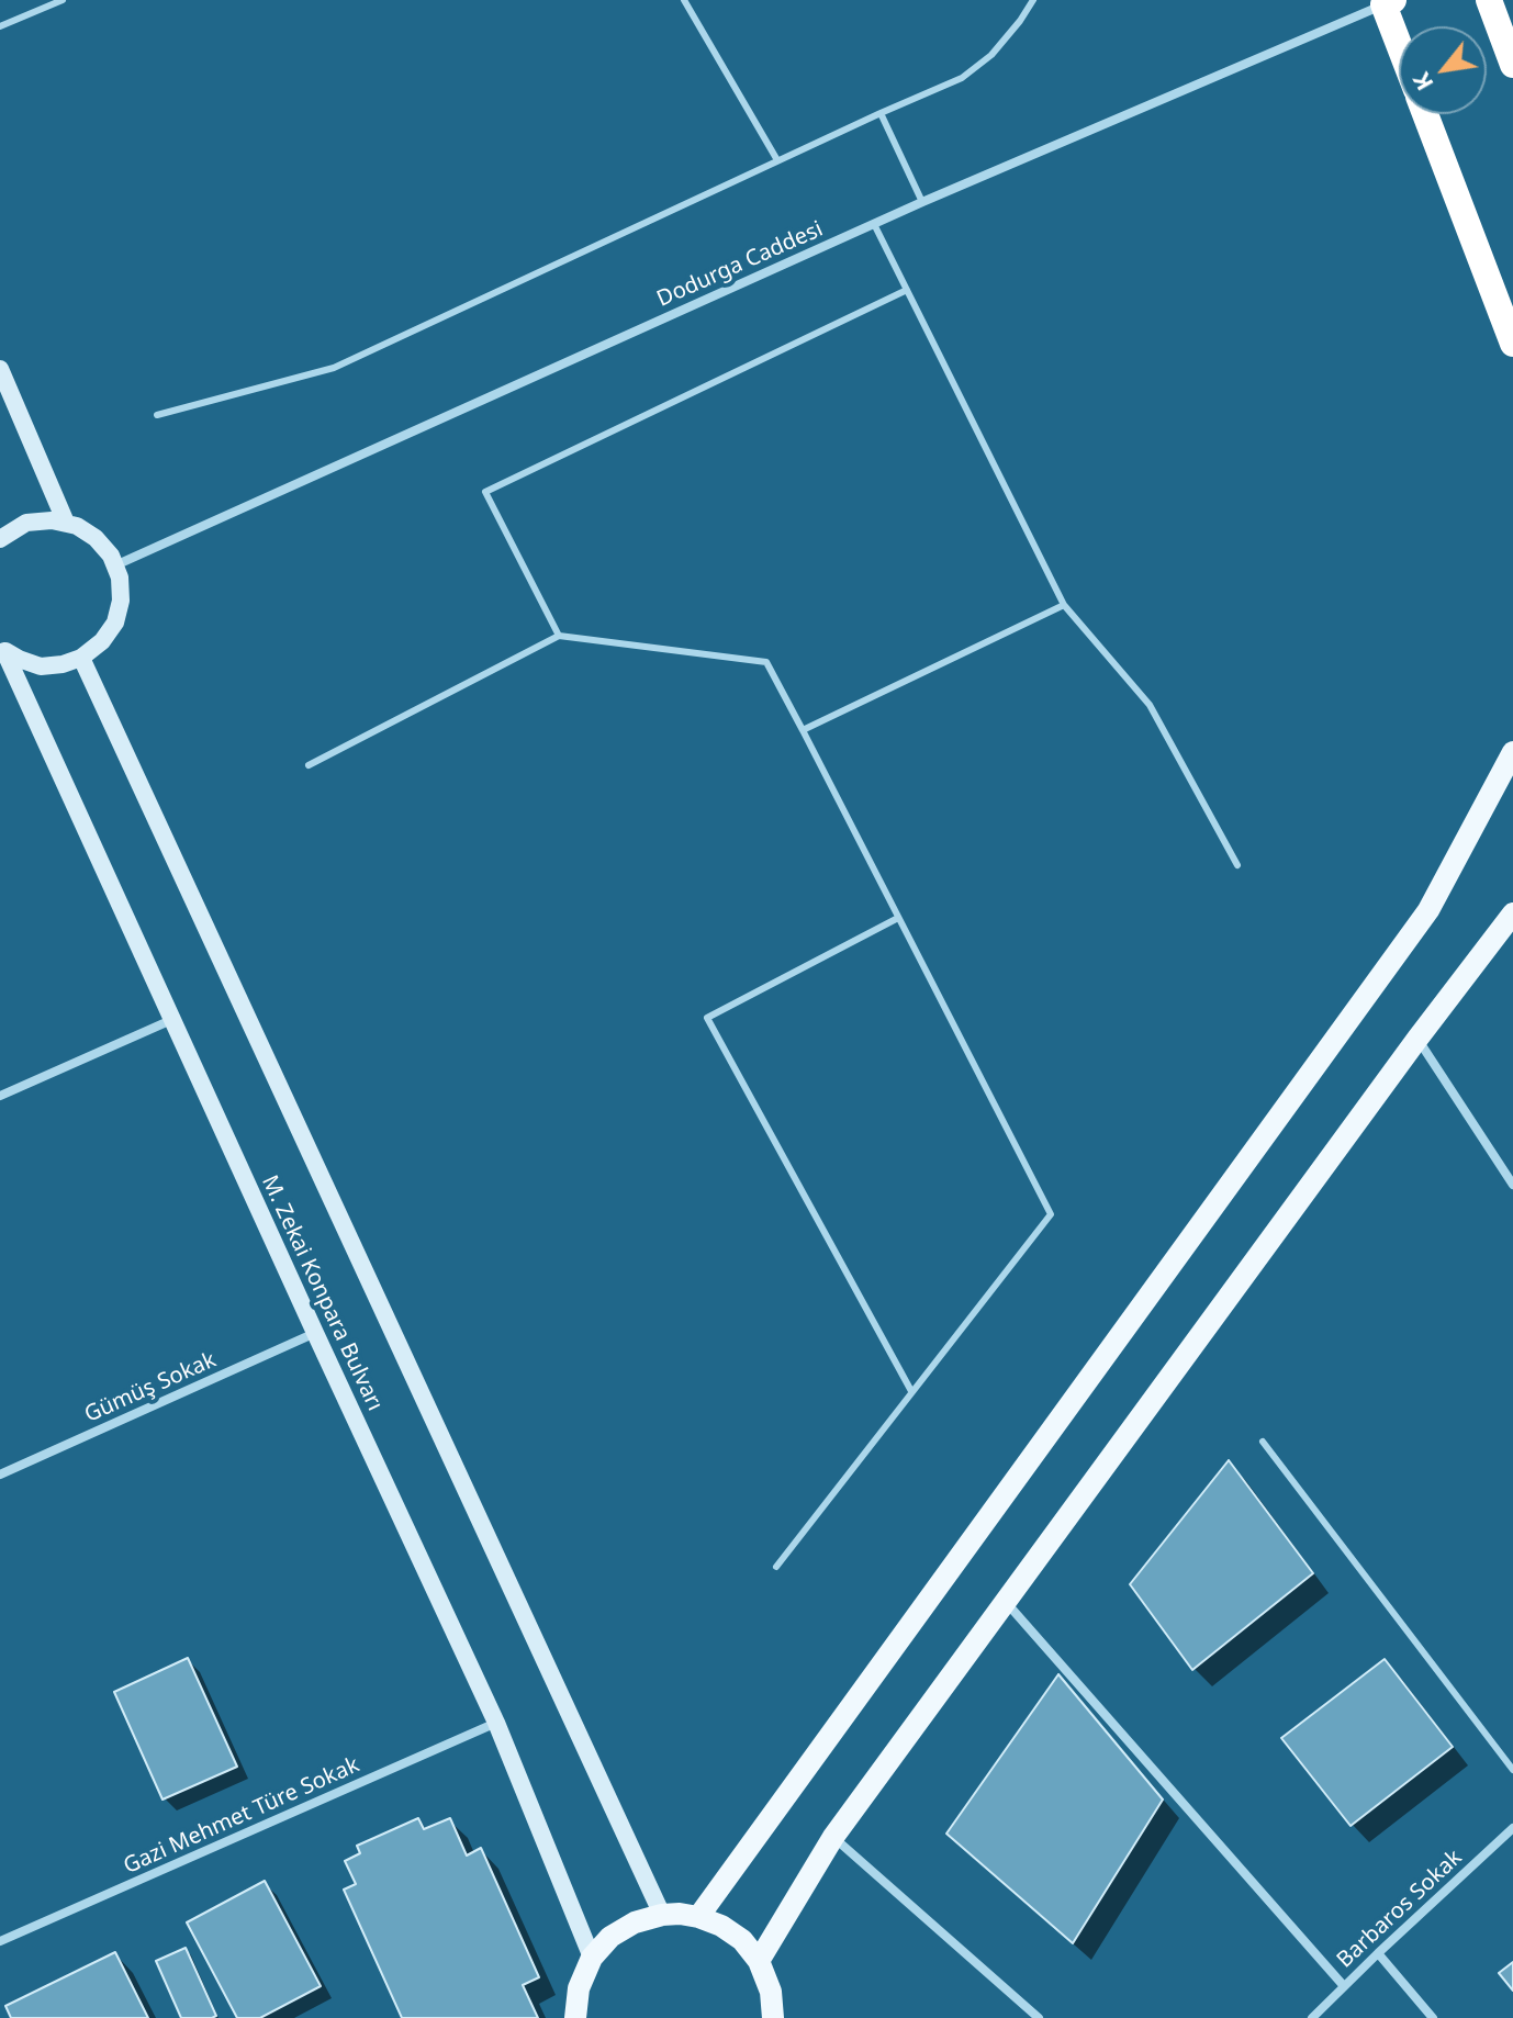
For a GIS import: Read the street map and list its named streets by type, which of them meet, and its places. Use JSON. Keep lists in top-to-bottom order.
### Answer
{
  "streets": {
    "main road": ["M. Zekai Konpara Bulvarı"],
    "street": [
      "Dodurga Caddesi",
      "Gümüş Sokak",
      "Gazi Mehmet Türe Sokak",
      "Barbaros Sokak"
    ]
  },
  "crossings": [
    ["M. Zekai Konpara Bulvarı", "Gümüş Sokak"],
    ["M. Zekai Konpara Bulvarı", "Gazi Mehmet Türe Sokak"]
  ],
  "north": "bottom left"
}
